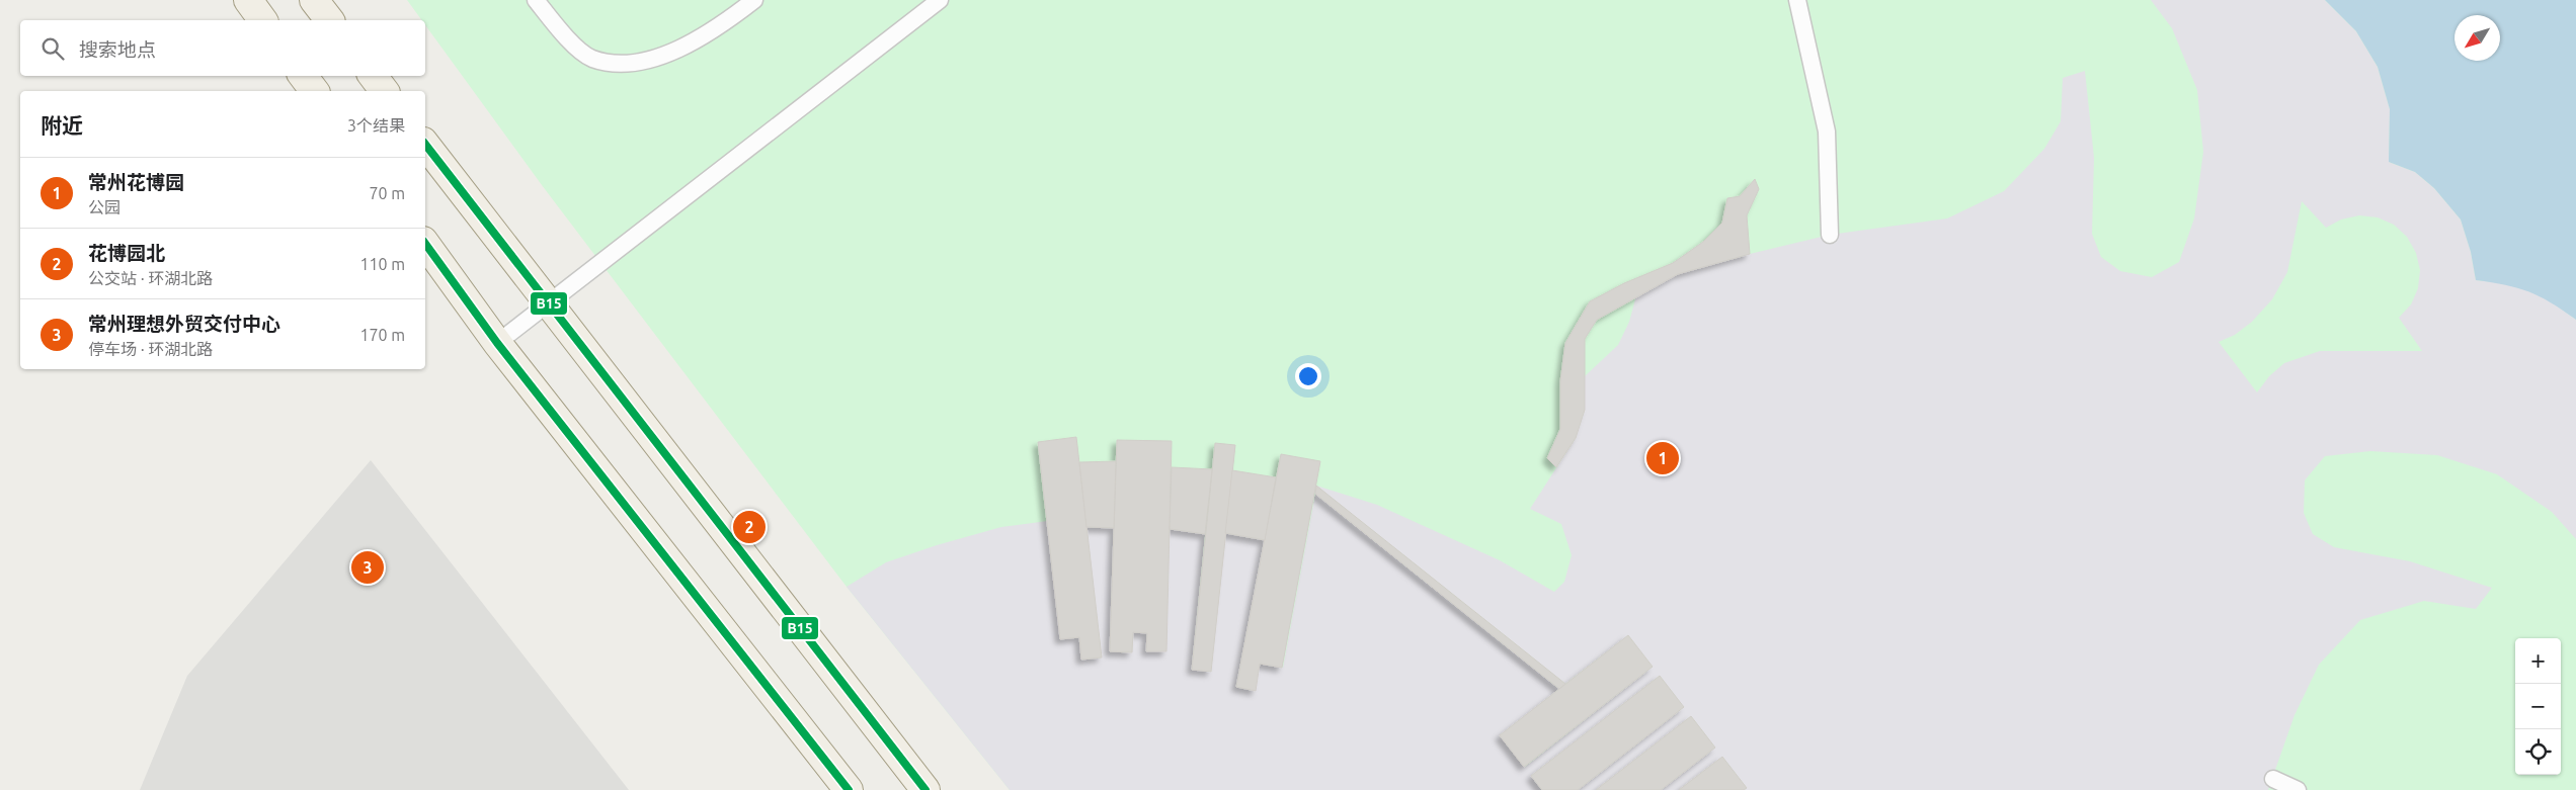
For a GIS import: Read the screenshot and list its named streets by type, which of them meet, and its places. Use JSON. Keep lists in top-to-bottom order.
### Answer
{
  "lines": ["transit line B15"],
  "north": "bottom left",
  "page": {
    "search": "搜索地点",
    "heading": ["附近", "3个结果"],
    "list": [
      {
        "mark": "1",
        "name": "常州花博园",
        "note": "公园",
        "value": "70 m"
      },
      {
        "mark": "2",
        "name": "花博园北",
        "note": "公交站 · 环湖北路",
        "value": "110 m"
      },
      {
        "mark": "3",
        "name": "常州理想外贸交付中心",
        "note": "停车场 · 环湖北路",
        "value": "170 m"
      }
    ],
    "pins": ["1", "2", "3"],
    "map_buttons": ["+", "−"]
  }
}
